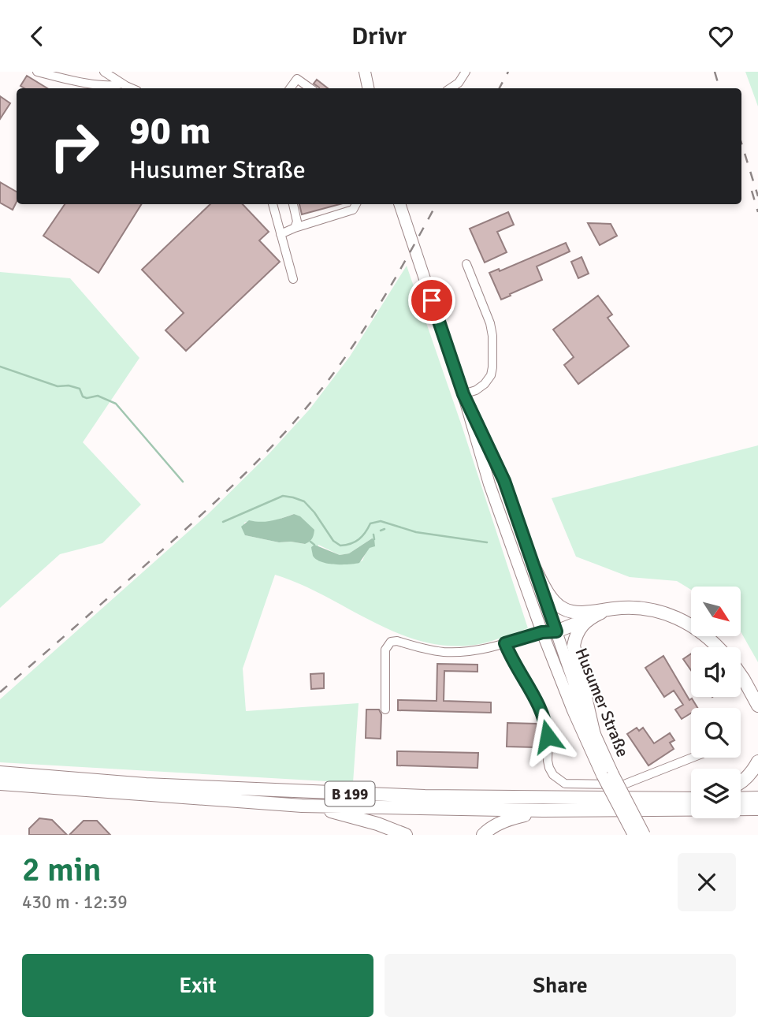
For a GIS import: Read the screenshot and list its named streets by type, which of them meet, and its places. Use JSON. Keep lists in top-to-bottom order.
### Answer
{
  "streets": {
    "highway": ["B 199"],
    "main road": ["Husumer Straße"]
  },
  "north": "bottom right",
  "page": {
    "header": "Drivr",
    "turn": ["90 m", "Husumer Straße"],
    "heading": ["2 min", "430 m · 12:39"],
    "buttons": ["Exit", "Share"]
  }
}
